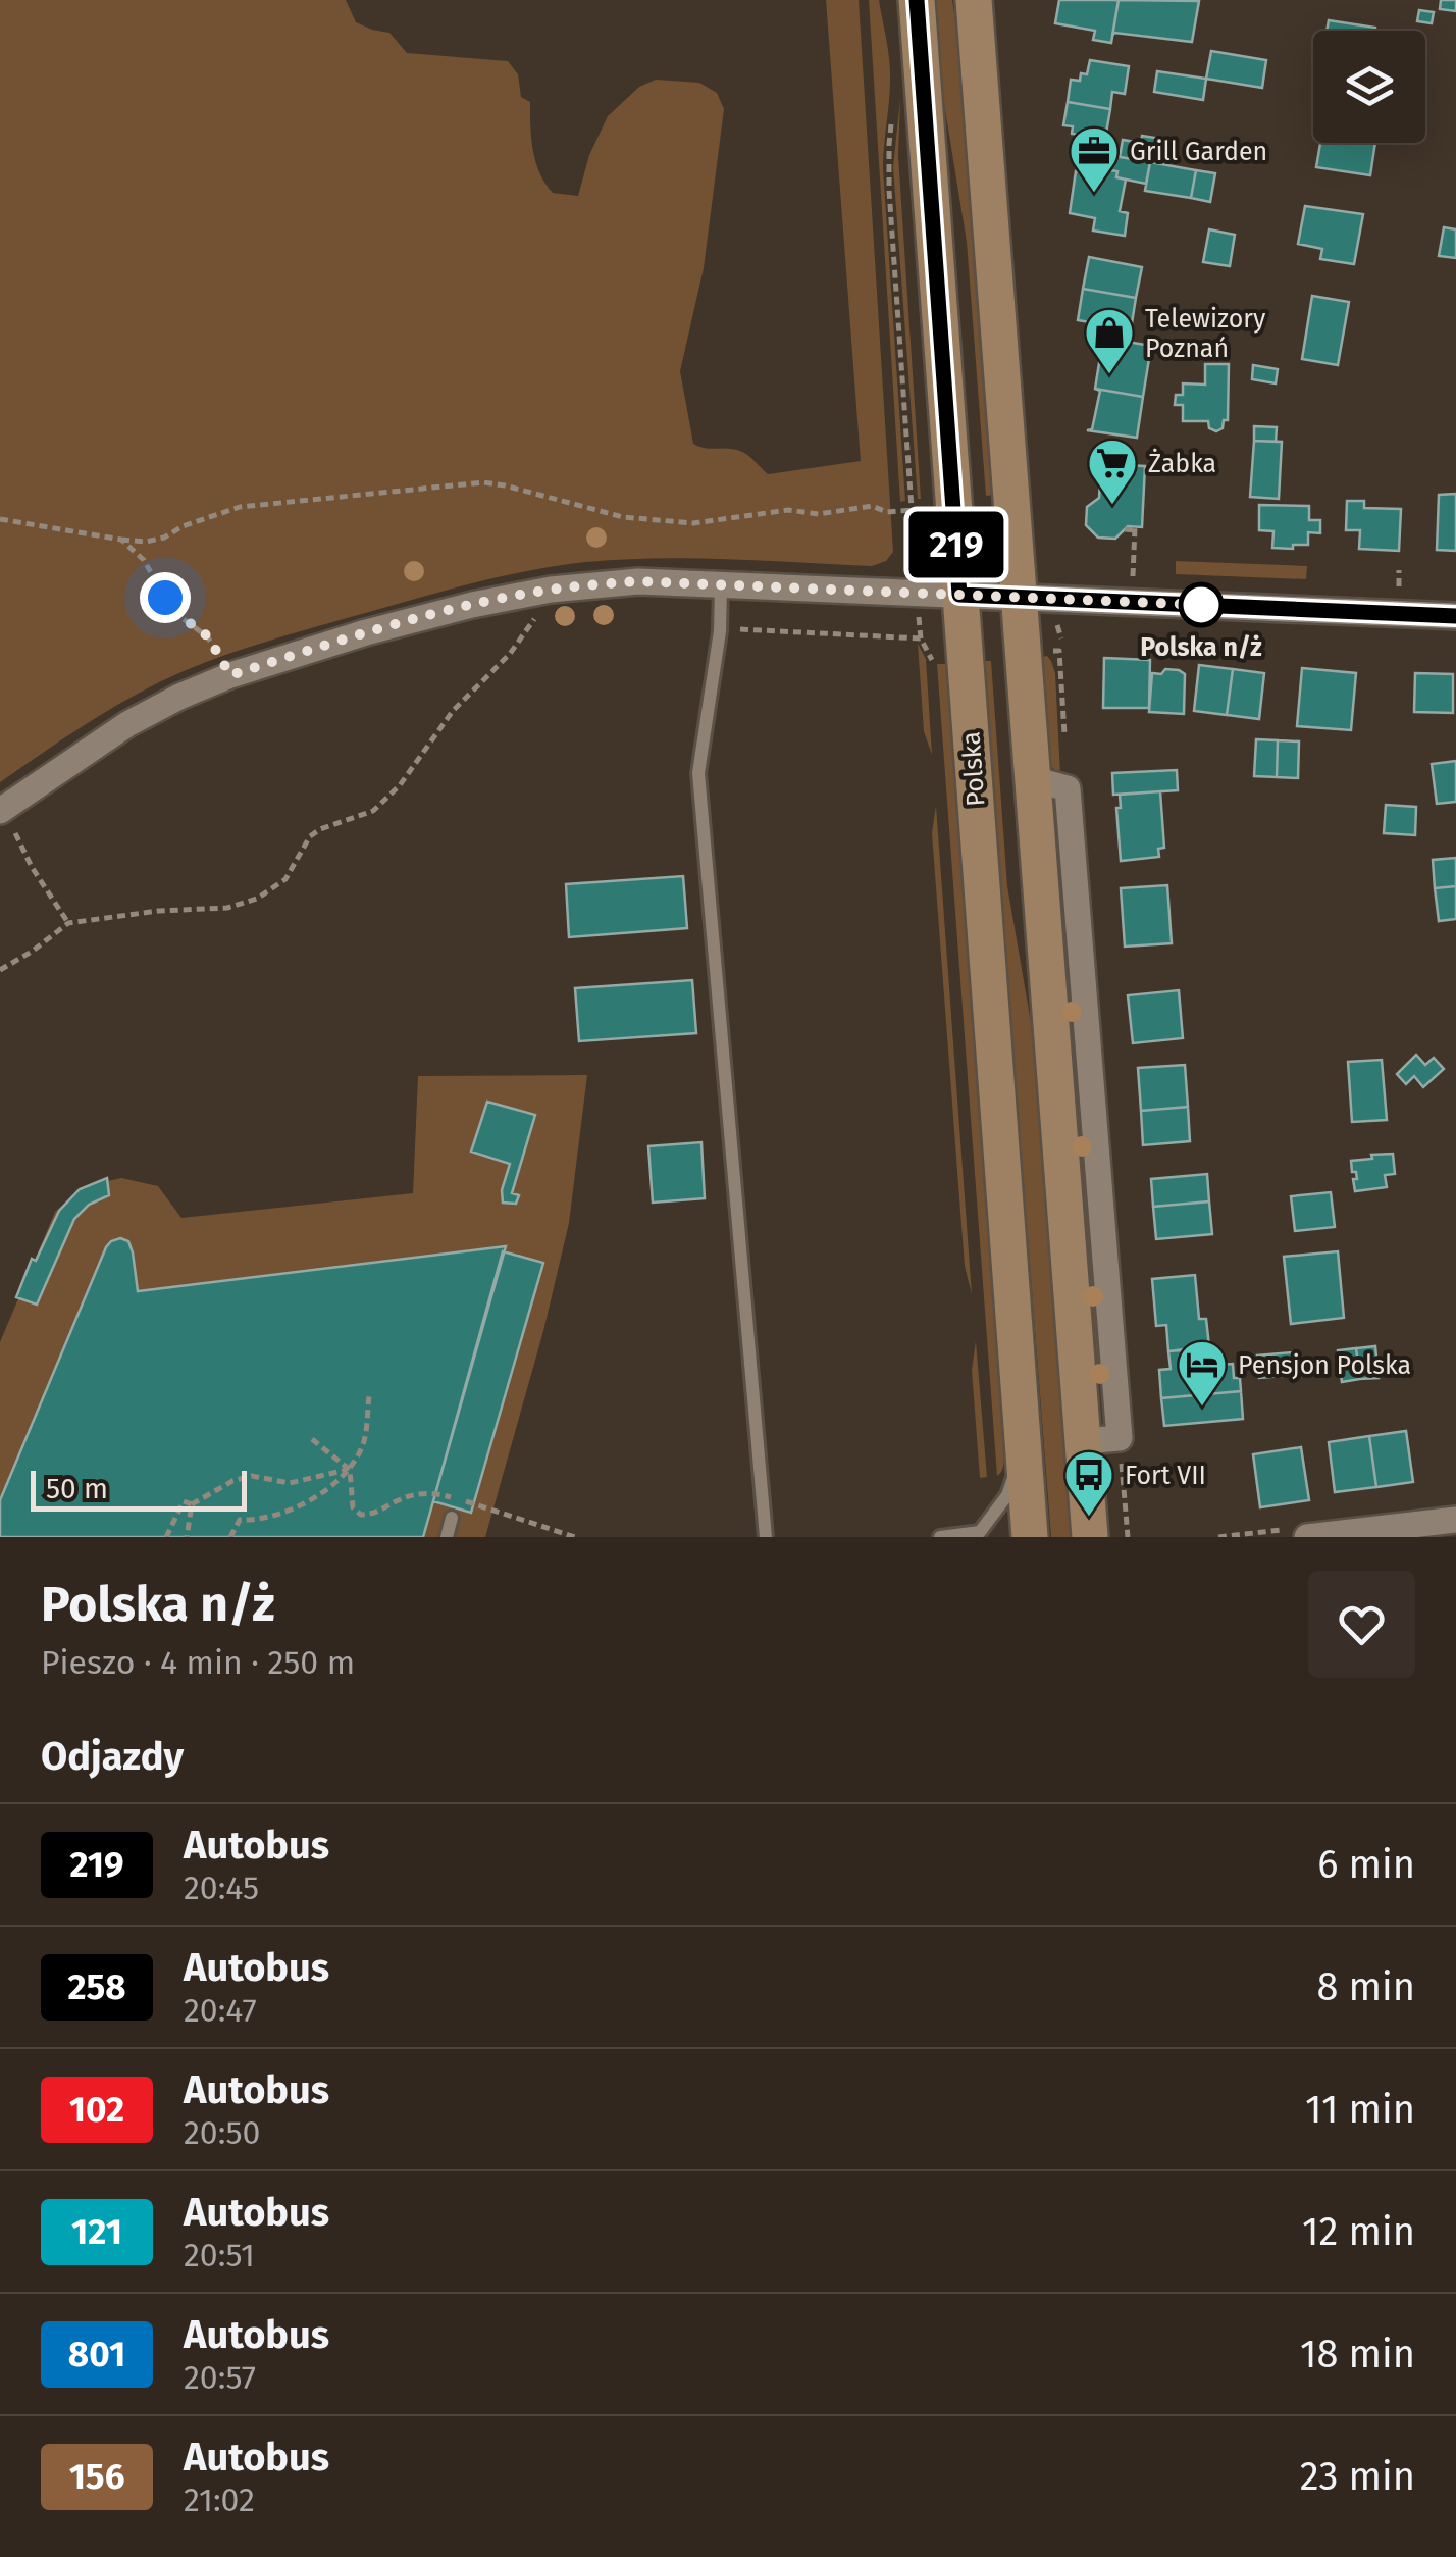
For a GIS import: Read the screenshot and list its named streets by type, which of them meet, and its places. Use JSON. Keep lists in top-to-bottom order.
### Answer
{
  "streets": {
    "street": ["Polska"]
  },
  "places": {
    "office": ["Grill Garden"],
    "shop": ["Telewizory Poznań"],
    "supermarket": ["Żabka"],
    "other": ["Polska n/ż"],
    "hotel": ["Pensjon Polska"],
    "bus stop": ["Fort VII"]
  },
  "lines": ["bus line 219"],
  "scale_bar": "50 m",
  "page": {
    "on_map": "219",
    "scale": "50 m",
    "heading": [
      ["Polska n/ż", "Pieszo · 4 min · 250 m"],
      "Odjazdy"
    ],
    "list": [
      {
        "mark": "219",
        "name": "Autobus",
        "note": "20:45",
        "value": "6 min"
      },
      {
        "mark": "258",
        "name": "Autobus",
        "note": "20:47",
        "value": "8 min"
      },
      {
        "mark": "102",
        "name": "Autobus",
        "note": "20:50",
        "value": "11 min"
      },
      {
        "mark": "121",
        "name": "Autobus",
        "note": "20:51",
        "value": "12 min"
      },
      {
        "mark": "801",
        "name": "Autobus",
        "note": "20:57",
        "value": "18 min"
      },
      {
        "mark": "156",
        "name": "Autobus",
        "note": "21:02",
        "value": "23 min"
      }
    ]
  }
}
